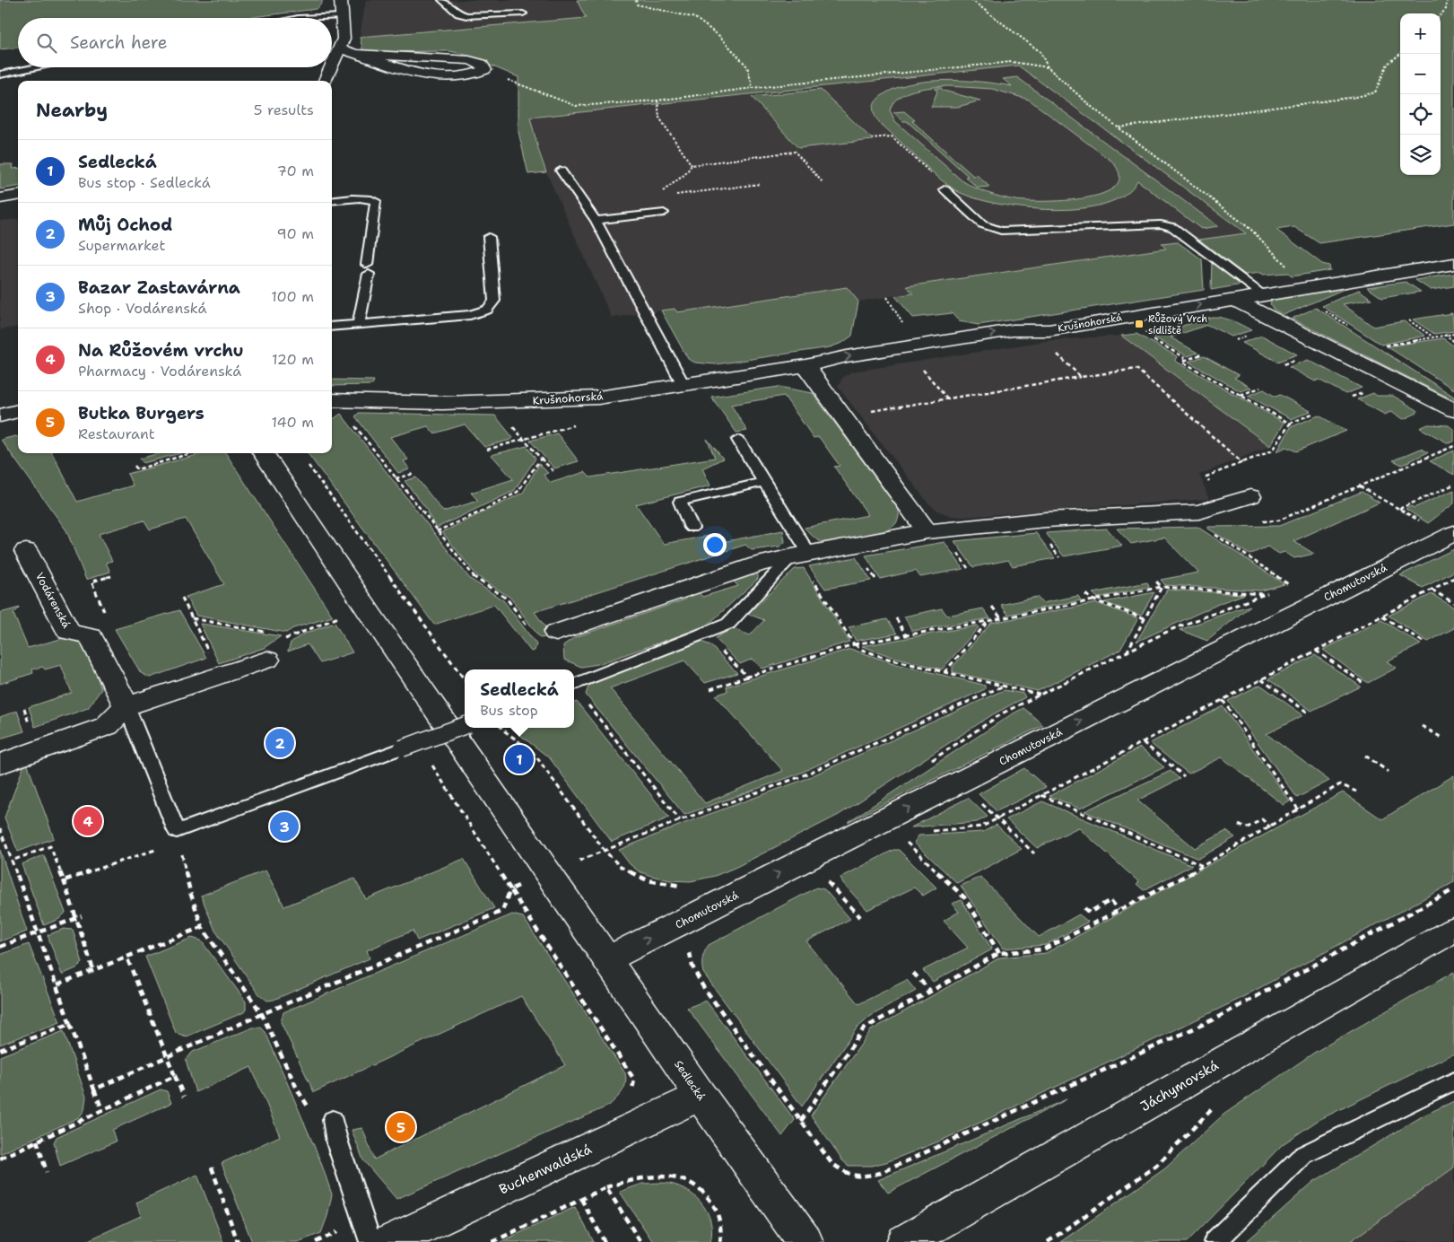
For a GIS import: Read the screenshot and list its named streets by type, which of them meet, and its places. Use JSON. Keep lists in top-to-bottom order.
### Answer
{
  "streets": {
    "street": [
      "Krušnohorská",
      "Chomutovská",
      "Vodárenská",
      "Sedlecká",
      "Jáchymovská",
      "Buchenwaldská"
    ]
  },
  "crossings": [
    ["Chomutovská", "Sedlecká"],
    ["Sedlecká", "Buchenwaldská"]
  ],
  "one_way": ["Chomutovská"],
  "places": {
    "transit": ["Růžový Vrch sídliště"]
  },
  "page": {
    "map_buttons": ["+", "−"],
    "search": "Search here",
    "heading": ["Nearby", "5 results"],
    "list": [
      {
        "mark": "1",
        "name": "Sedlecká",
        "note": "Bus stop · Sedlecká",
        "value": "70 m"
      },
      {
        "mark": "2",
        "name": "Můj Ochod",
        "note": "Supermarket",
        "value": "90 m"
      },
      {
        "mark": "3",
        "name": "Bazar Zastavárna",
        "note": "Shop · Vodárenská",
        "value": "100 m"
      },
      {
        "mark": "4",
        "name": "Na Růžovém vrchu",
        "note": "Pharmacy · Vodárenská",
        "value": "120 m"
      },
      {
        "mark": "5",
        "name": "Butka Burgers",
        "note": "Restaurant",
        "value": "140 m"
      }
    ],
    "popup": ["Sedlecká", "Bus stop"],
    "pins": [
      "2",
      "1",
      "4",
      "3",
      "5"
    ]
  }
}
